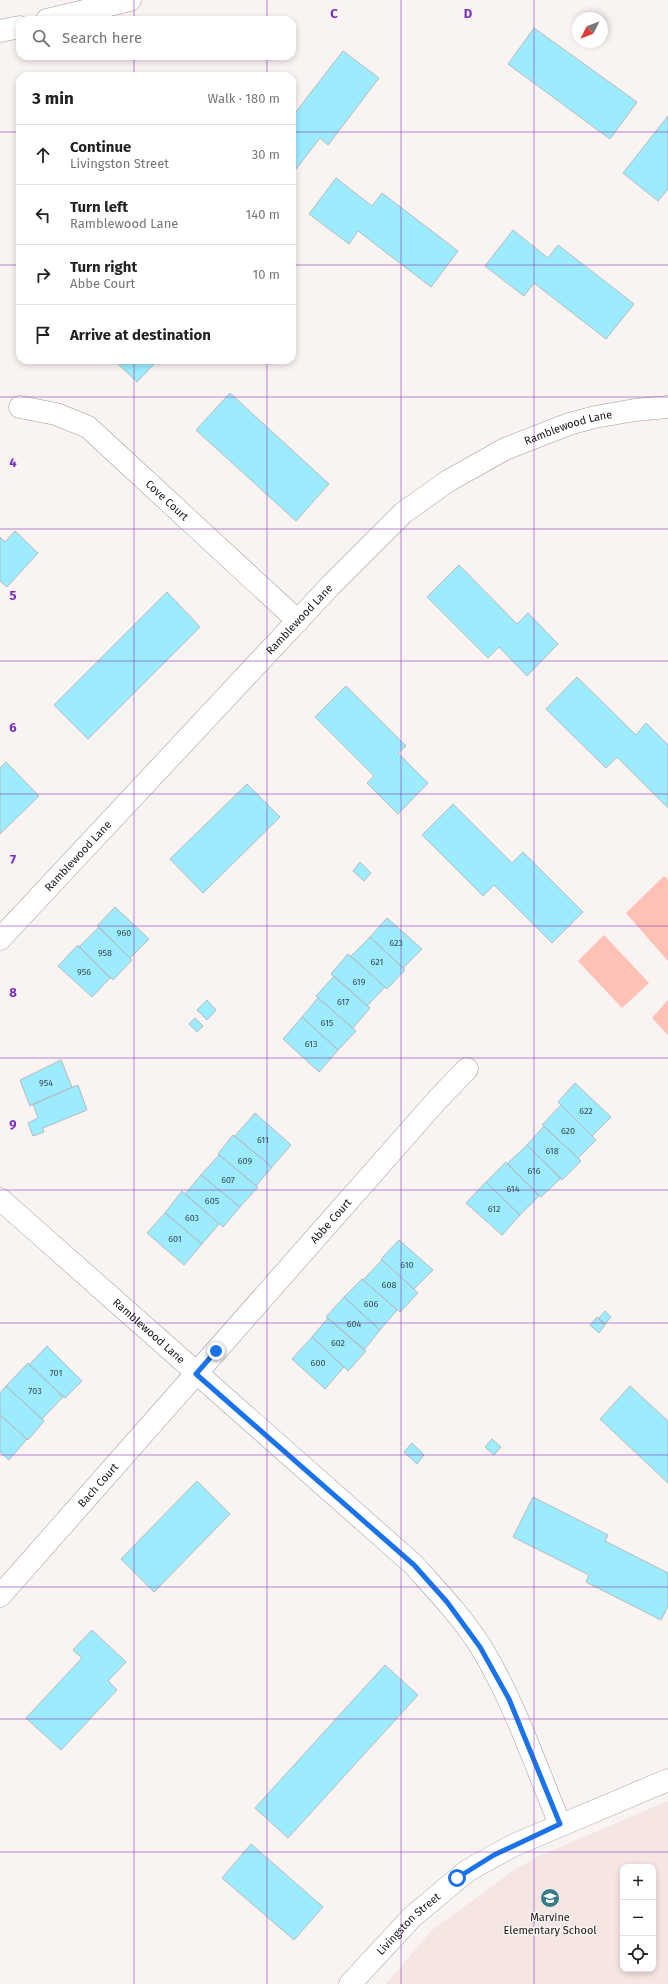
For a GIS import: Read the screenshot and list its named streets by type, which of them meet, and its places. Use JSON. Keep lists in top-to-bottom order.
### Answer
{
  "streets": {
    "street": [
      "Ramblewood Lane",
      "Cove Court",
      "Abbe Court",
      "Bach Court",
      "Livingston Street"
    ]
  },
  "crossings": [
    ["Ramblewood Lane", "Cove Court"],
    ["Ramblewood Lane", "Abbe Court"],
    ["Ramblewood Lane", "Bach Court"],
    ["Ramblewood Lane", "Livingston Street"],
    ["Abbe Court", "Bach Court"]
  ],
  "places": {
    "school or university": ["Marvine Elementary School"]
  },
  "house_numbers": [
    "960",
    "623",
    "958",
    "621",
    "956",
    "619",
    "617",
    "615",
    "613",
    "954",
    "622",
    "620",
    "611",
    "618",
    "609",
    "616",
    "607",
    "614",
    "605",
    "612",
    "603",
    "601",
    "610",
    "608",
    "606",
    "604",
    "602",
    "600",
    "701",
    "703"
  ],
  "north": "bottom left",
  "page": {
    "search": "Search here",
    "heading": ["3 min", "Walk · 180 m"],
    "list": [
      ["Continue", "Livingston Street", "30 m"],
      ["Turn left", "Ramblewood Lane", "140 m"],
      ["Turn right", "Abbe Court", "10 m"],
      "Arrive at destination"
    ],
    "map_buttons": ["+", "−"]
  },
  "grid": {
    "columns": ["C", "D"],
    "rows": [
      "4",
      "5",
      "6",
      "7",
      "8",
      "9"
    ]
  }
}
